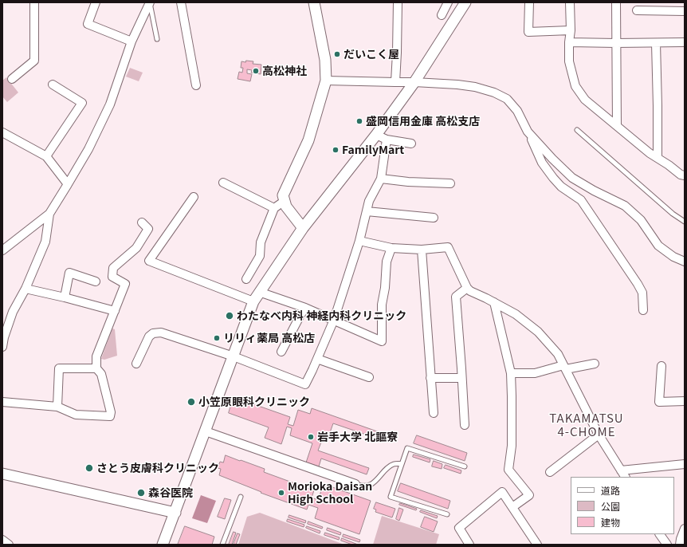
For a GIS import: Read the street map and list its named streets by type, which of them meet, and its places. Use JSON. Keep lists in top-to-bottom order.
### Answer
{
  "districts": ["TAKAMATSU 4-CHOME"],
  "places": [
    "だいこく屋",
    "高松神社",
    "盛岡信用金庫 高松支店",
    "FamilyMart",
    "わたなべ内科 神経内科クリニック",
    "リリィ薬局 高松店",
    "小笠原眼科クリニック",
    "岩手大学 北謳寮",
    "さとう皮膚科クリニック",
    "森谷医院",
    "Morioka Daisan High School"
  ],
  "legend": ["道路", "公園", "建物"]
}
